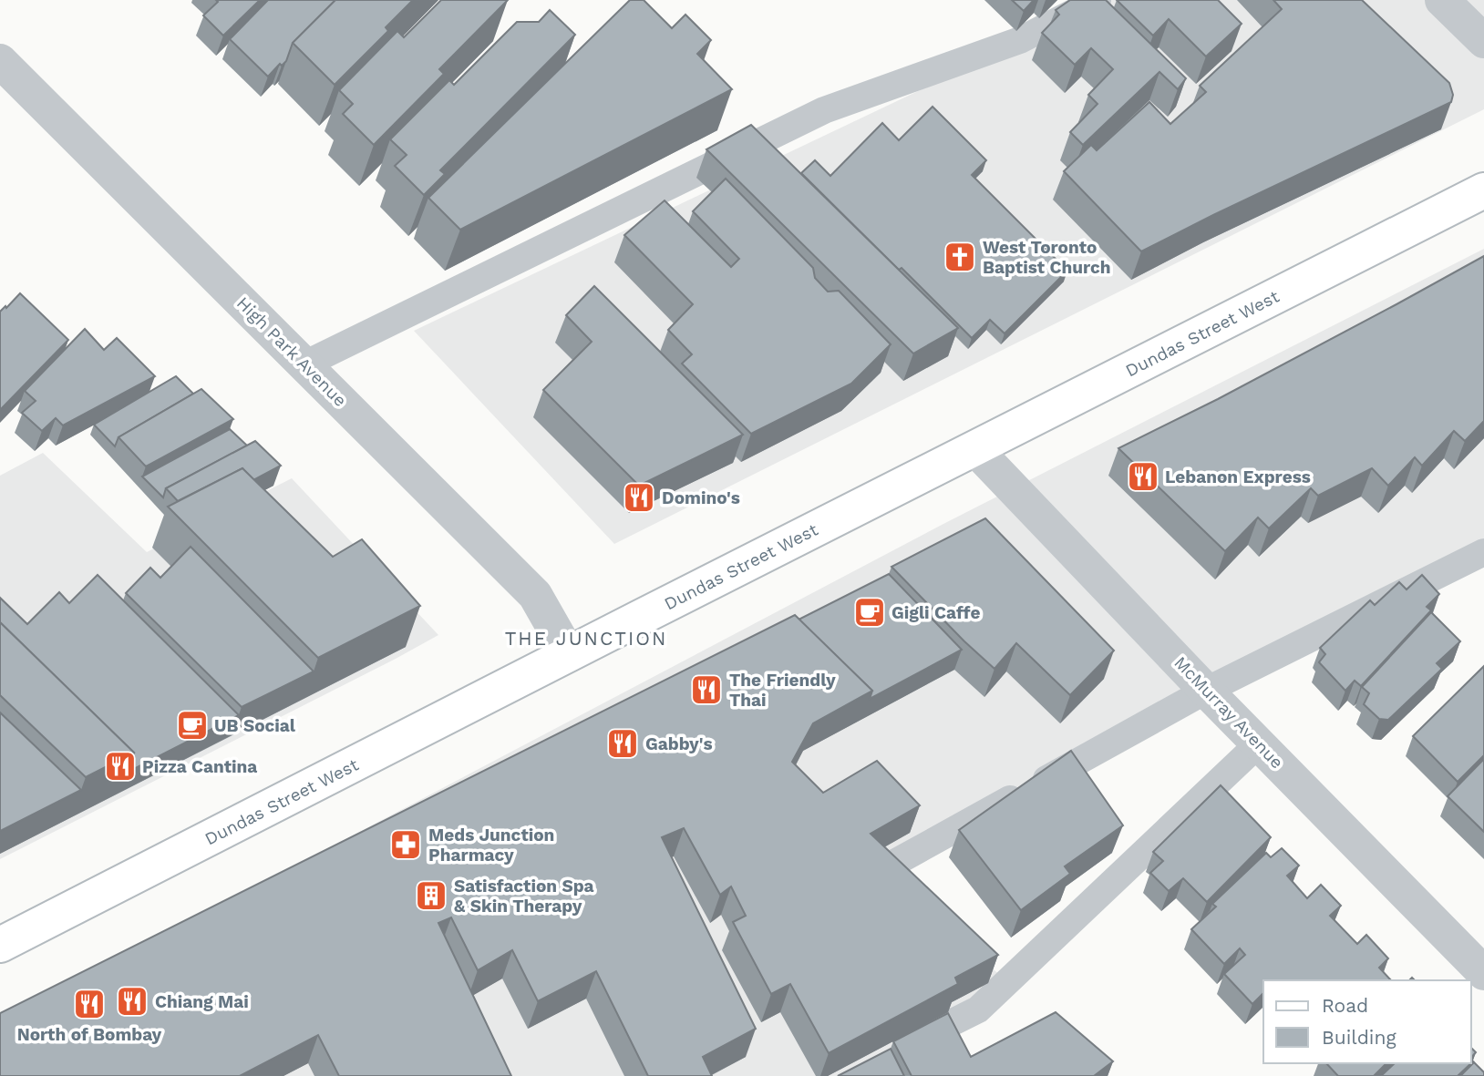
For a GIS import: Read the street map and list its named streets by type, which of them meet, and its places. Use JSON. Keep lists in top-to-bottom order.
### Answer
{
  "streets": {
    "main road": ["Dundas Street West"],
    "street": ["High Park Avenue", "McMurray Avenue"]
  },
  "crossings": [
    ["Dundas Street West", "High Park Avenue"],
    ["Dundas Street West", "McMurray Avenue"]
  ],
  "districts": ["THE JUNCTION"],
  "places": {
    "church": ["West Toronto Baptist Church"],
    "restaurant": [
      "Lebanon Express",
      "Domino's",
      "The Friendly Thai",
      "Gabby's",
      "Pizza Cantina",
      "Chiang Mai",
      "North of Bombay"
    ],
    "cafe": ["Gigli Caffe", "UB Social"],
    "pharmacy": ["Meds Junction Pharmacy"],
    "building": ["Satisfaction Spa & Skin Therapy"]
  },
  "legend": ["Road", "Building"]
}
